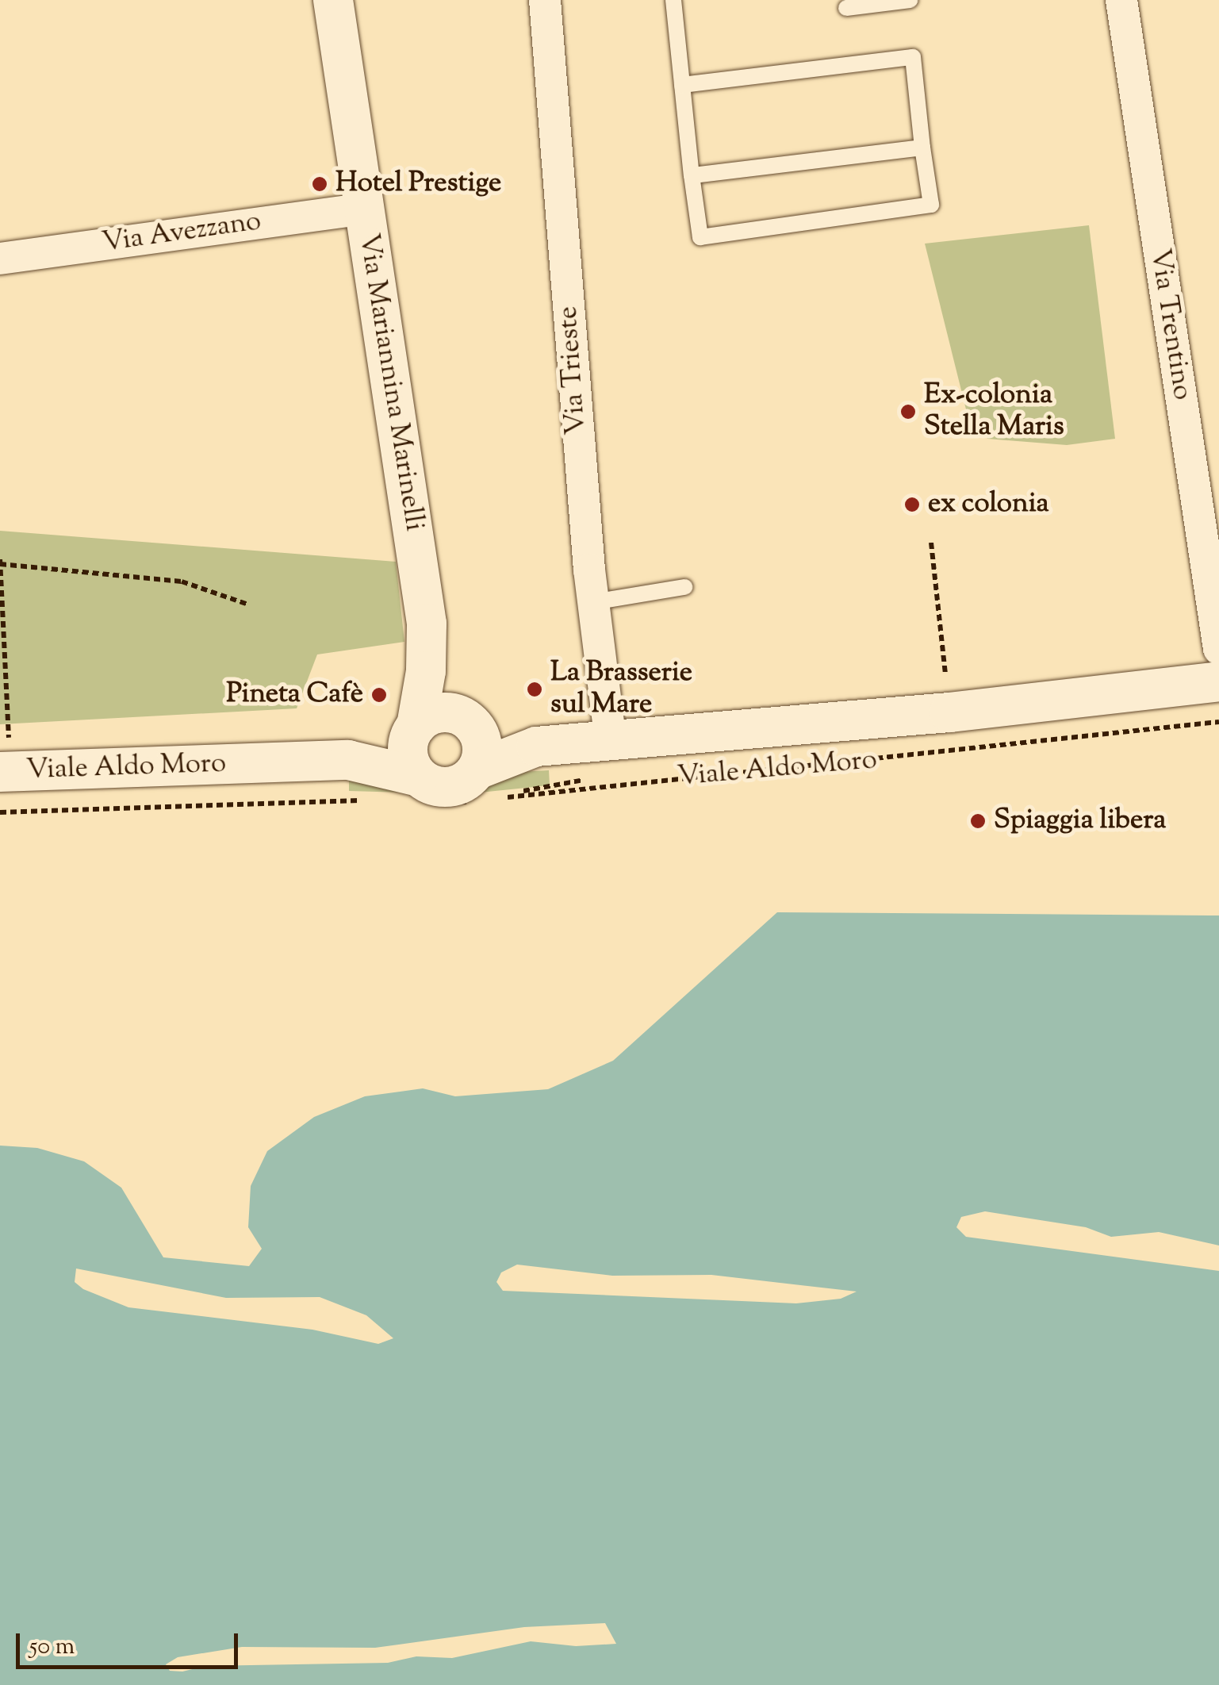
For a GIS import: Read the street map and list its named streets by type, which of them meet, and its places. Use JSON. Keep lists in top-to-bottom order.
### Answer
{
  "streets": {
    "street": [
      "Via Avezzano",
      "Via Trentino",
      "Via Trieste",
      "Via Mariannina Marinelli",
      "Viale Aldo Moro"
    ]
  },
  "crossings": [
    ["Via Avezzano", "Via Mariannina Marinelli"],
    ["Via Trieste", "Viale Aldo Moro"],
    ["Via Mariannina Marinelli", "Viale Aldo Moro"]
  ],
  "places": [
    "Hotel Prestige",
    "Ex-colonia Stella Maris",
    "ex colonia",
    "La Brasserie sul Mare",
    "Pineta Cafè",
    "Spiaggia libera"
  ],
  "scale_bar": "50 m"
}
